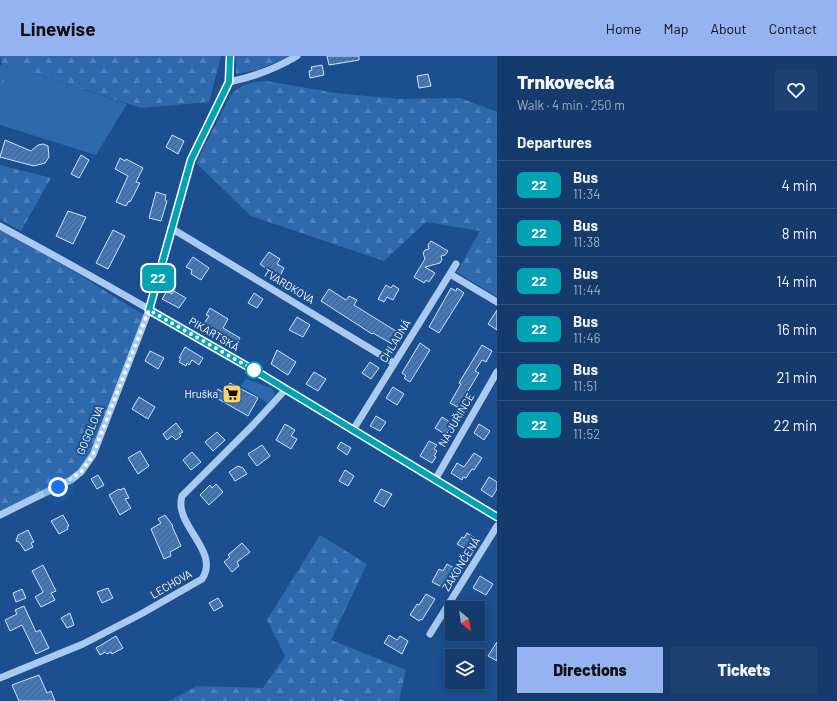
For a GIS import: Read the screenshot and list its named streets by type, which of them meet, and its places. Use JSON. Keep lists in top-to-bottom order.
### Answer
{
  "streets": {
    "street": [
      "TVARDKOVA",
      "PIKARTSKÁ",
      "CHLADNÁ",
      "NA JUŘINCE",
      "GOGOLOVA",
      "ZAKONČENÁ",
      "LECHOVA"
    ]
  },
  "crossings": [
    ["TVARDKOVA", "CHLADNÁ"],
    ["TVARDKOVA", "GOGOLOVA"],
    ["PIKARTSKÁ", "CHLADNÁ"],
    ["PIKARTSKÁ", "NA JUŘINCE"],
    ["PIKARTSKÁ", "GOGOLOVA"],
    ["PIKARTSKÁ", "LECHOVA"]
  ],
  "places": {
    "supermarket": ["Hruška"]
  },
  "lines": ["bus line 22"],
  "north": "bottom right",
  "page": {
    "header": "Linewise",
    "nav": [
      "Home",
      "Map",
      "About",
      "Contact"
    ],
    "on_map": "22",
    "heading": [
      ["Trnkovecká", "Walk · 4 min · 250 m"],
      "Departures"
    ],
    "list": [
      {
        "mark": "22",
        "name": "Bus",
        "note": "11:34",
        "value": "4 min"
      },
      {
        "mark": "22",
        "name": "Bus",
        "note": "11:38",
        "value": "8 min"
      },
      {
        "mark": "22",
        "name": "Bus",
        "note": "11:44",
        "value": "14 min"
      },
      {
        "mark": "22",
        "name": "Bus",
        "note": "11:46",
        "value": "16 min"
      },
      {
        "mark": "22",
        "name": "Bus",
        "note": "11:51",
        "value": "21 min"
      },
      {
        "mark": "22",
        "name": "Bus",
        "note": "11:52",
        "value": "22 min"
      }
    ],
    "buttons": ["Directions", "Tickets"]
  }
}
